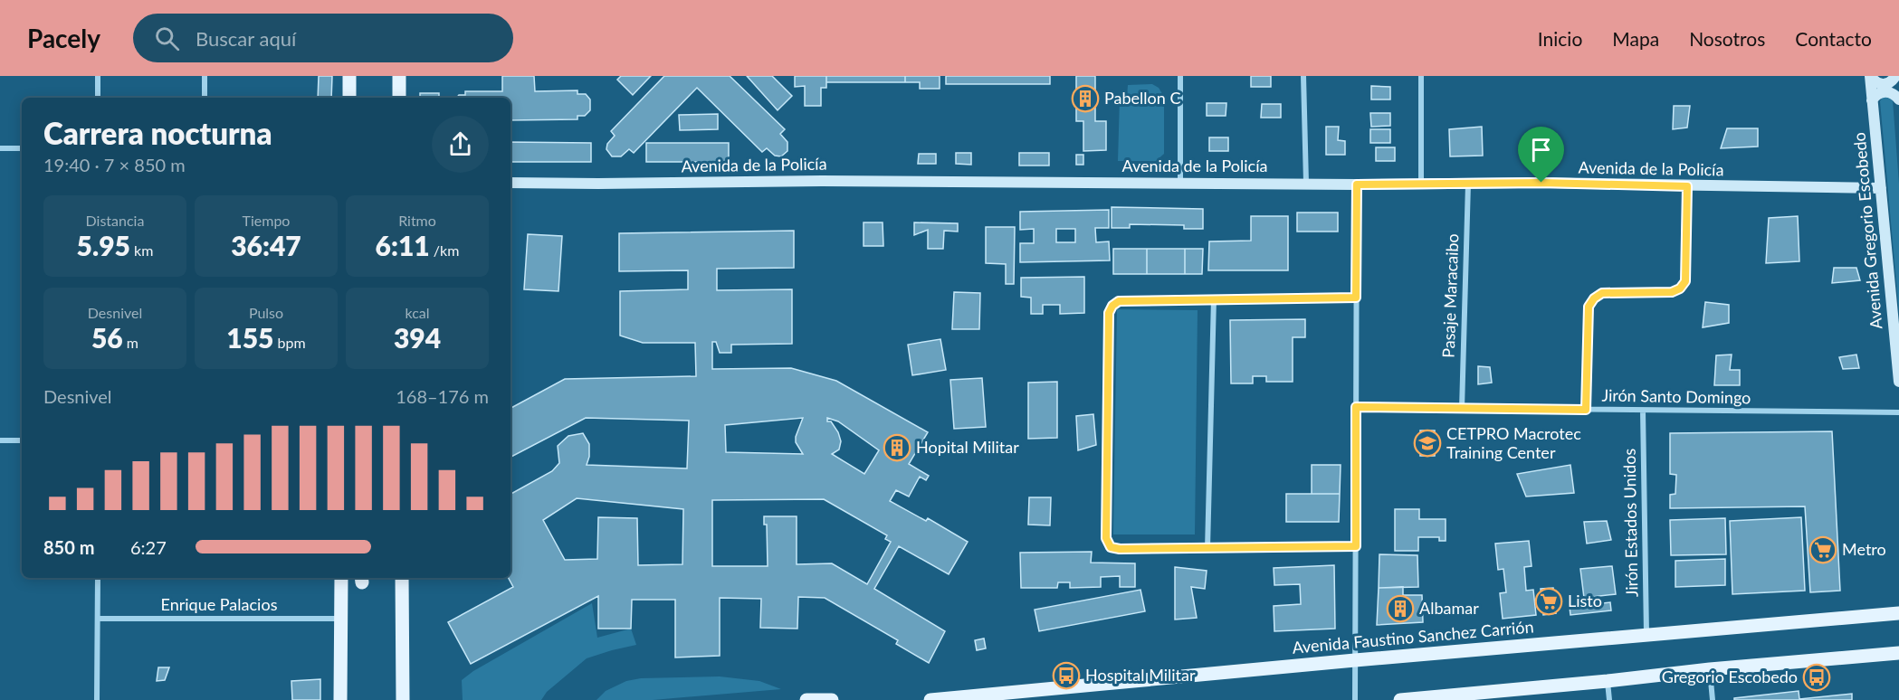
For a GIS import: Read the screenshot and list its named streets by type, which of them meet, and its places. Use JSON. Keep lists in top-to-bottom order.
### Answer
{
  "streets": {
    "main road": ["Avenida Faustino Sanchez Carrión"],
    "street": [
      "Avenida de la Policía",
      "Avenida Gregorio Escobedo",
      "Pasaje Maracaibo",
      "Jirón Santo Domingo",
      "Jirón Estados Unidos",
      "Enrique Palacios"
    ]
  },
  "crossings": [
    ["Avenida de la Policía", "Avenida Gregorio Escobedo"],
    ["Avenida de la Policía", "Pasaje Maracaibo"],
    ["Pasaje Maracaibo", "Jirón Santo Domingo"],
    ["Jirón Santo Domingo", "Jirón Estados Unidos"],
    ["Jirón Estados Unidos", "Avenida Faustino Sanchez Carrión"]
  ],
  "places": {
    "building": ["Pabellon C", "Hopital Militar", "Albamar"],
    "school or university": ["CETPRO Macrotec Training Center"],
    "supermarket": ["Metro", "Listo"],
    "bus stop": ["Hospital Militar", "Gregorio Escobedo"]
  },
  "page": {
    "header": "Pacely",
    "search": "Buscar aquí",
    "nav": [
      "Inicio",
      "Mapa",
      "Nosotros",
      "Contacto"
    ],
    "heading": ["Carrera nocturna", "19:40 · 7 × 850 m"],
    "stats": [
      ["Distancia", "5.95 km"],
      ["Tiempo", "36:47"],
      ["Ritmo", "6:11 /km"],
      ["Desnivel", "56 m"],
      ["Pulso", "155 bpm"],
      ["kcal", "394"]
    ],
    "chart": ["Desnivel", "168–176 m"],
    "list": [
      {
        "name": "850 m",
        "note": "6:27"
      }
    ]
  }
}
